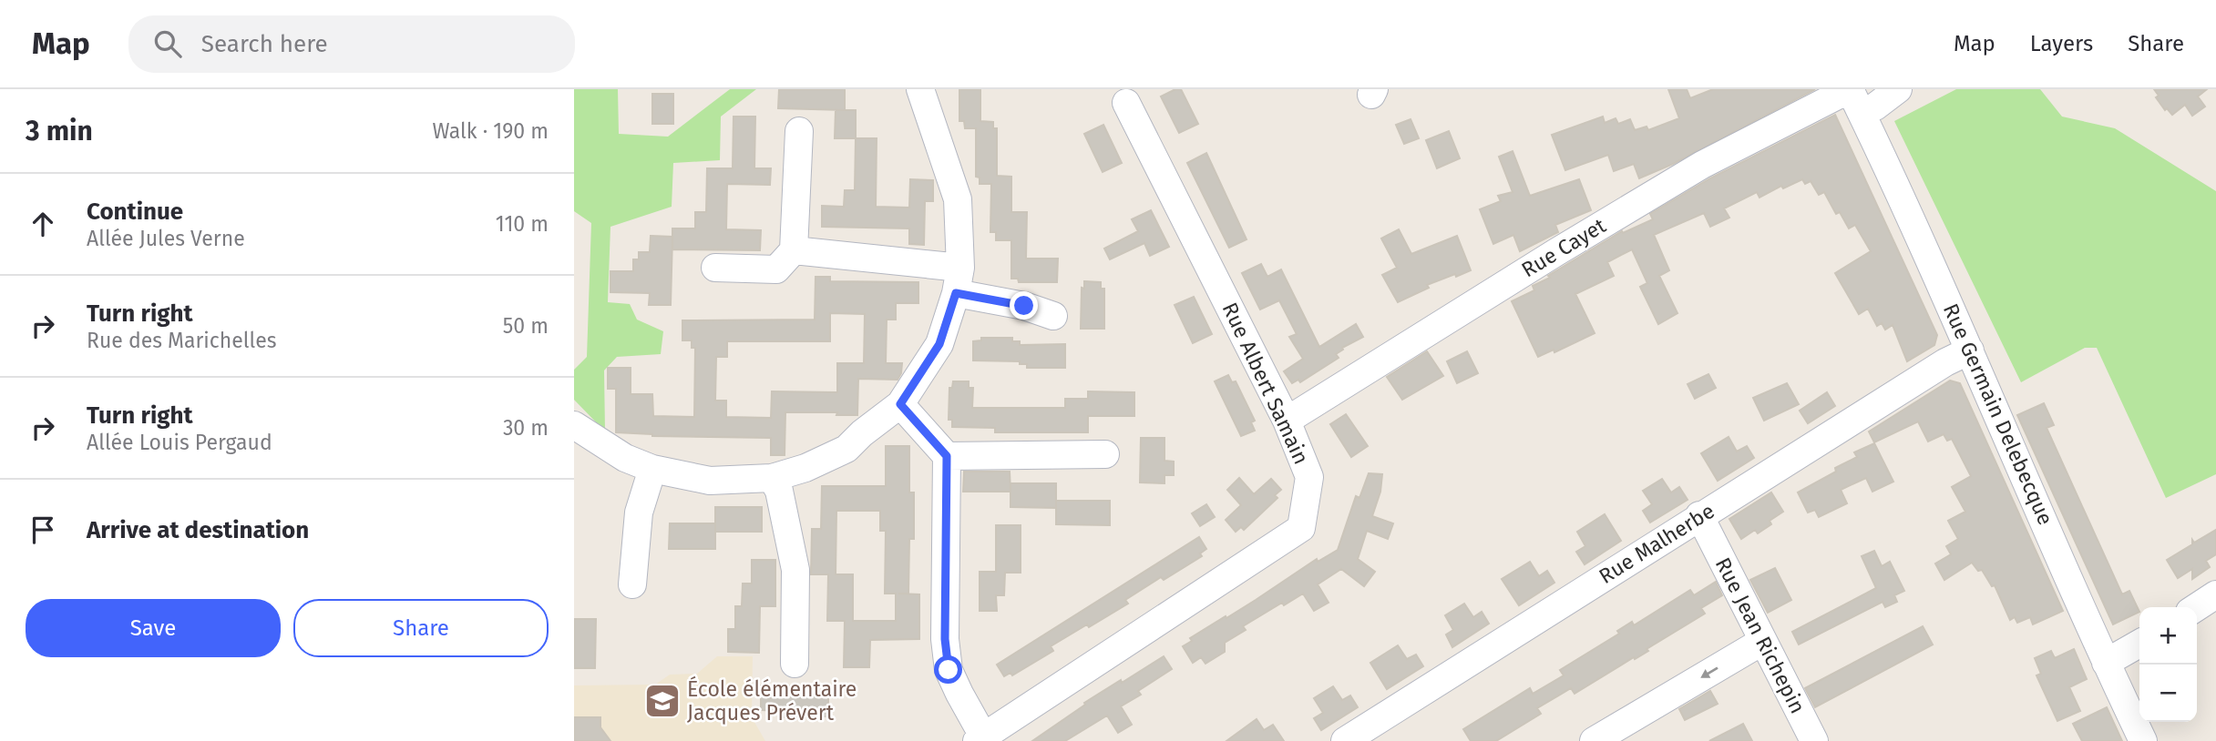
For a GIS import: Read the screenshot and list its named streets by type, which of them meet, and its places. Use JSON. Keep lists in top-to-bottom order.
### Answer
{
  "streets": {
    "street": [
      "Rue Cayet",
      "Rue Albert Samain",
      "Rue Germain Delebecque",
      "Rue Malherbe",
      "Rue Jean Richepin"
    ]
  },
  "crossings": [
    ["Rue Cayet", "Rue Albert Samain"],
    ["Rue Cayet", "Rue Germain Delebecque"],
    ["Rue Germain Delebecque", "Rue Malherbe"],
    ["Rue Malherbe", "Rue Jean Richepin"]
  ],
  "places": {
    "school or university": ["École élémentaire Jacques Prévert"]
  },
  "page": {
    "header": "Map",
    "search": "Search here",
    "nav": ["Map", "Layers", "Share"],
    "heading": ["3 min", "Walk · 190 m"],
    "list": [
      ["Continue", "Allée Jules Verne", "110 m"],
      ["Turn right", "Rue des Marichelles", "50 m"],
      ["Turn right", "Allée Louis Pergaud", "30 m"],
      "Arrive at destination"
    ],
    "buttons": ["Save", "Share"],
    "map_buttons": ["+", "−"]
  }
}
